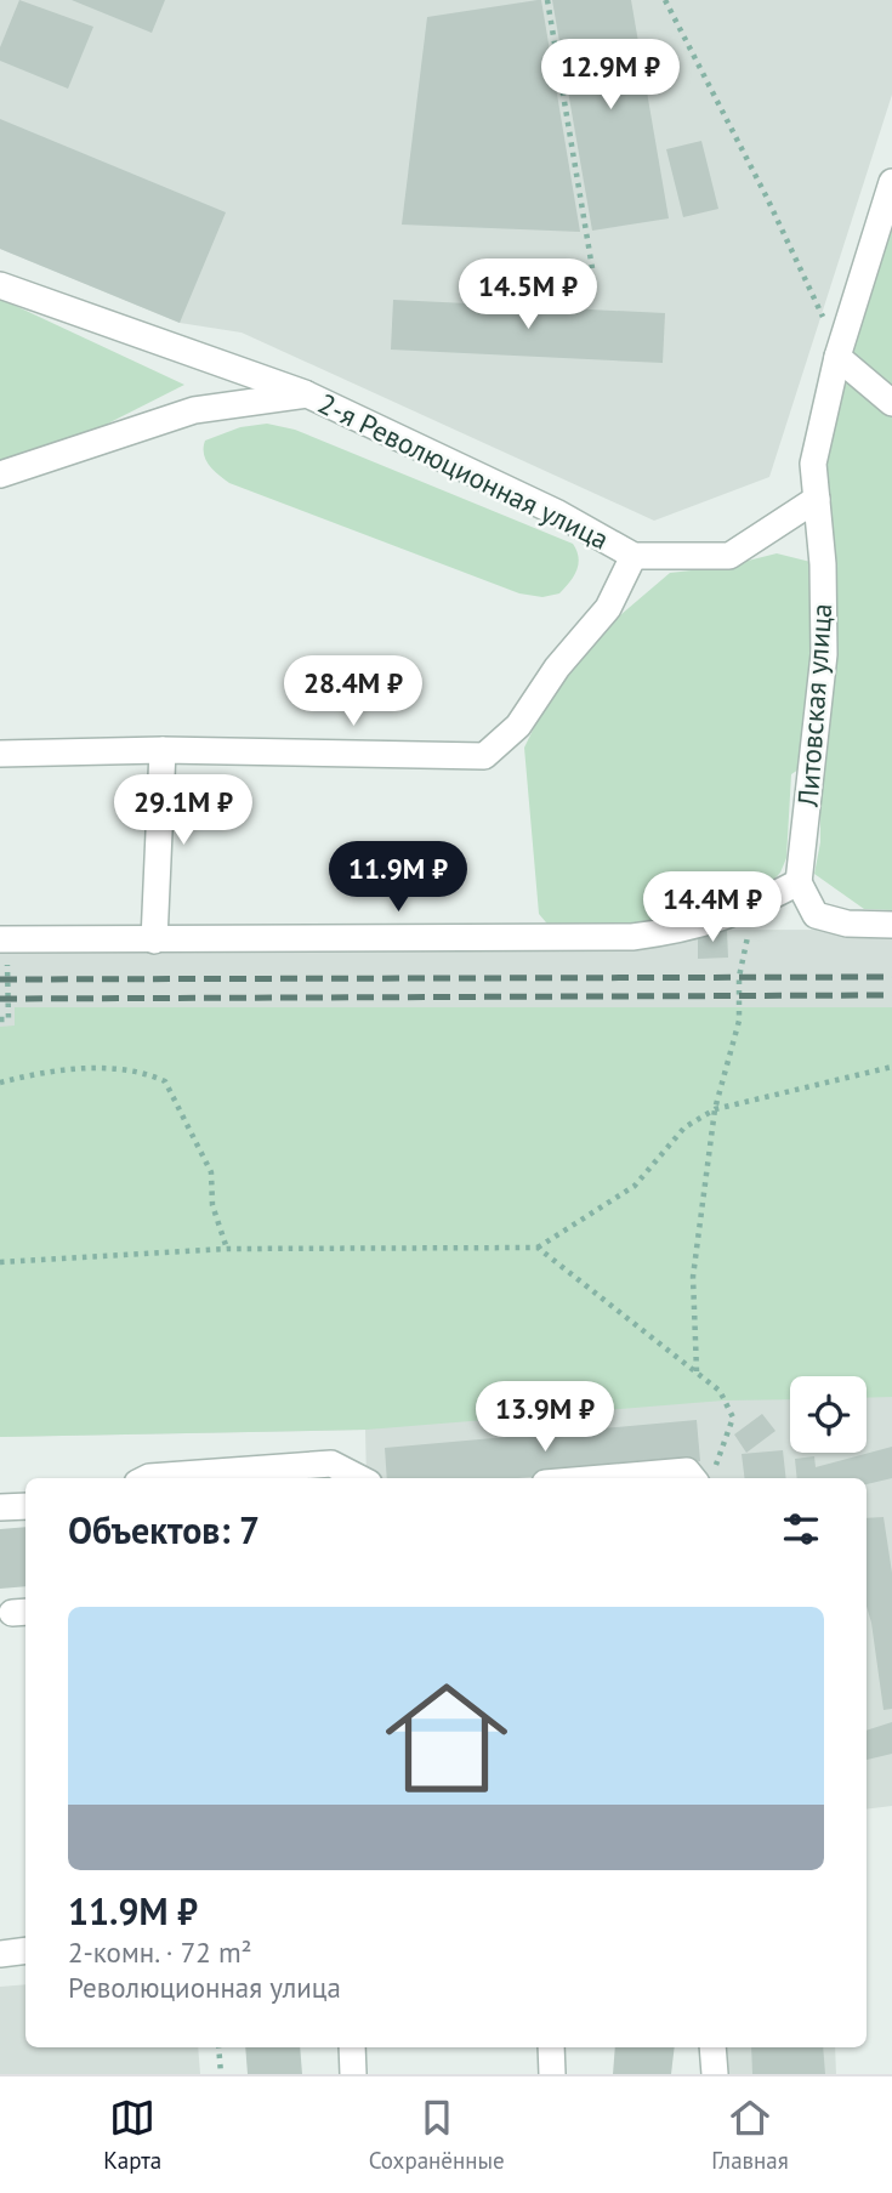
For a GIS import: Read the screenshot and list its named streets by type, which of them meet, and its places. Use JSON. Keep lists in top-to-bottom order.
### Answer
{
  "streets": {
    "street": ["2-я Революционная улица", "Литовская улица"]
  },
  "crossings": [
    ["2-я Революционная улица", "Литовская улица"]
  ],
  "page": {
    "price": [
      "12.9M ₽",
      "14.5M ₽",
      "28.4M ₽",
      "29.1M ₽",
      "11.9M ₽",
      "14.4M ₽",
      "13.9M ₽"
    ],
    "heading": "Объектов: 7",
    "list": [
      {
        "name": "11.9M ₽",
        "note": "2-комн. · 72 m² · Революционная улица"
      }
    ],
    "tabs": ["Карта", "Сохранённые", "Главная"]
  }
}
